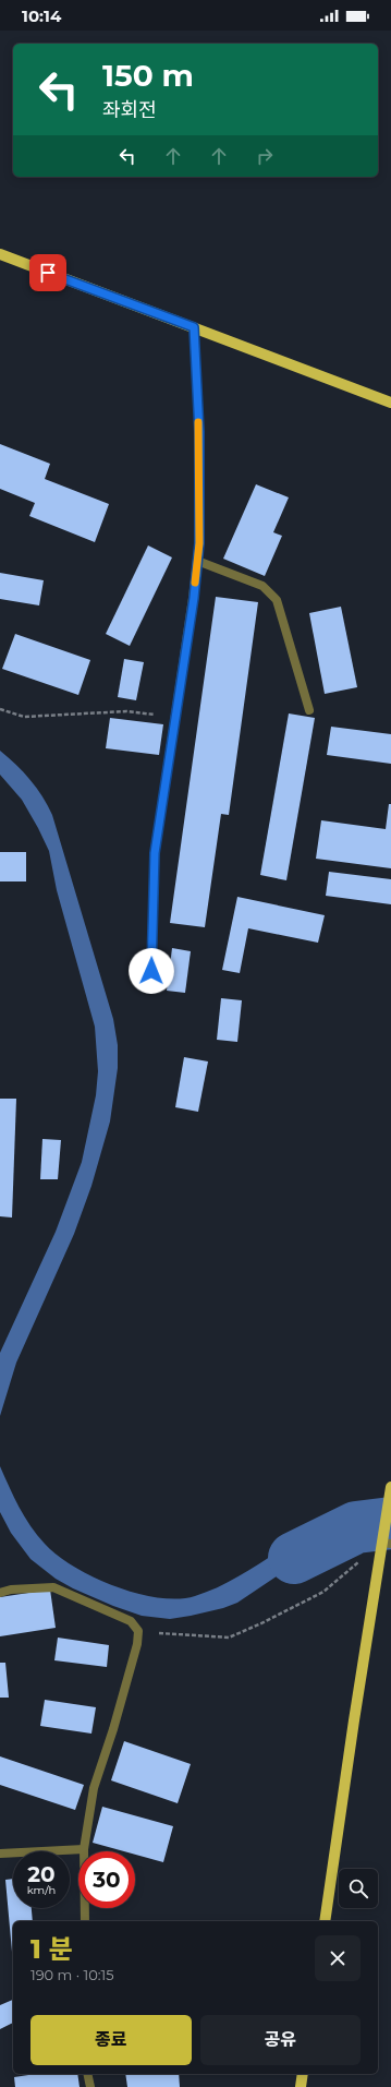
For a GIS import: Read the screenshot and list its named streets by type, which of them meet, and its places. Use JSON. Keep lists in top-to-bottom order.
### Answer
{
  "page": {
    "status": "10:14",
    "turn": ["150 m", "좌회전"],
    "speed": "20 km/h",
    "limit": "30",
    "heading": ["1 분", "190 m · 10:15"],
    "buttons": ["종료", "공유"]
  }
}
